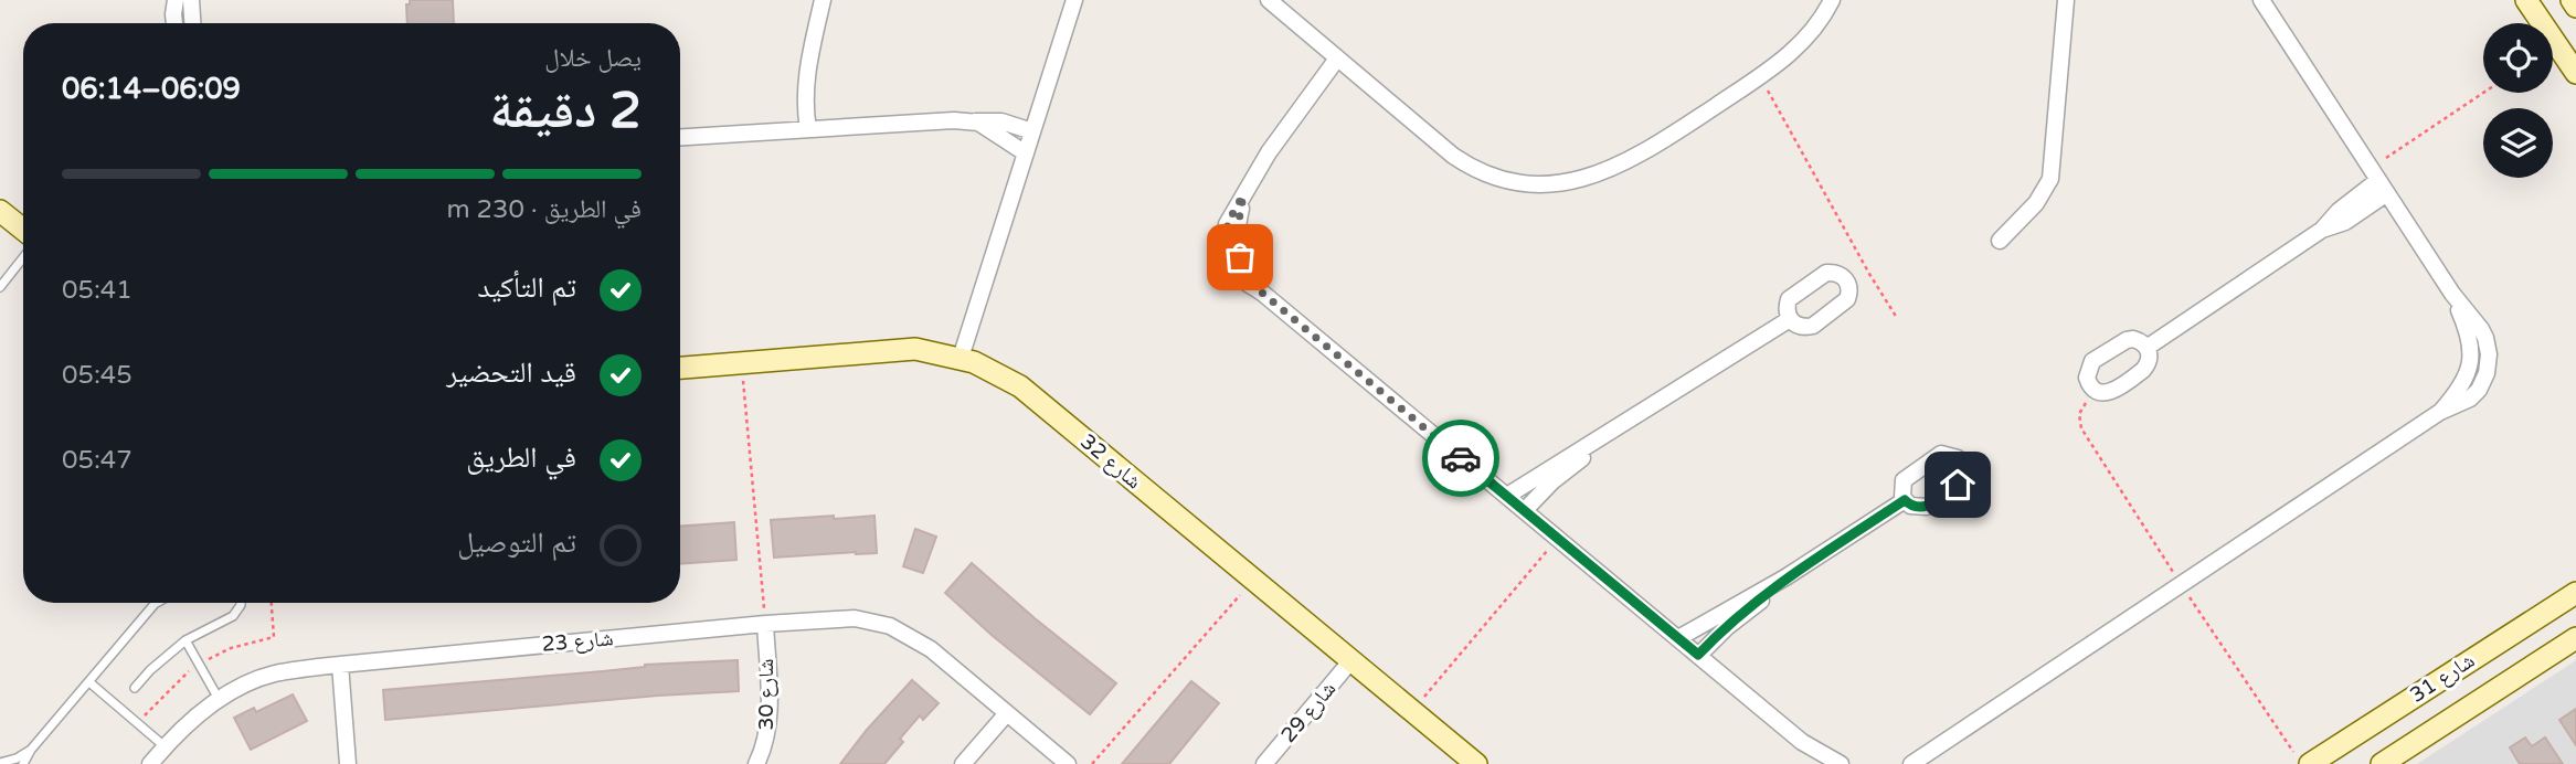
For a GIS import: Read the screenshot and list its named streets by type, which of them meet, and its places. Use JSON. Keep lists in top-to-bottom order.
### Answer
{
  "streets": {
    "street": [
      "شارع 32",
      "شارع 23",
      "شارع 31",
      "شارع 30",
      "شارع 29"
    ]
  },
  "crossings": [
    ["شارع 32", "شارع 29"],
    ["شارع 23", "شارع 30"]
  ],
  "page": {
    "heading": ["2 دقيقة", "يصل خلال", "06:09–06:14"],
    "bar": "في الطريق · 230 m",
    "list": [
      ["تم التأكيد", "05:41"],
      ["قيد التحضير", "05:45"],
      ["في الطريق", "05:47"],
      "تم التوصيل"
    ]
  }
}
